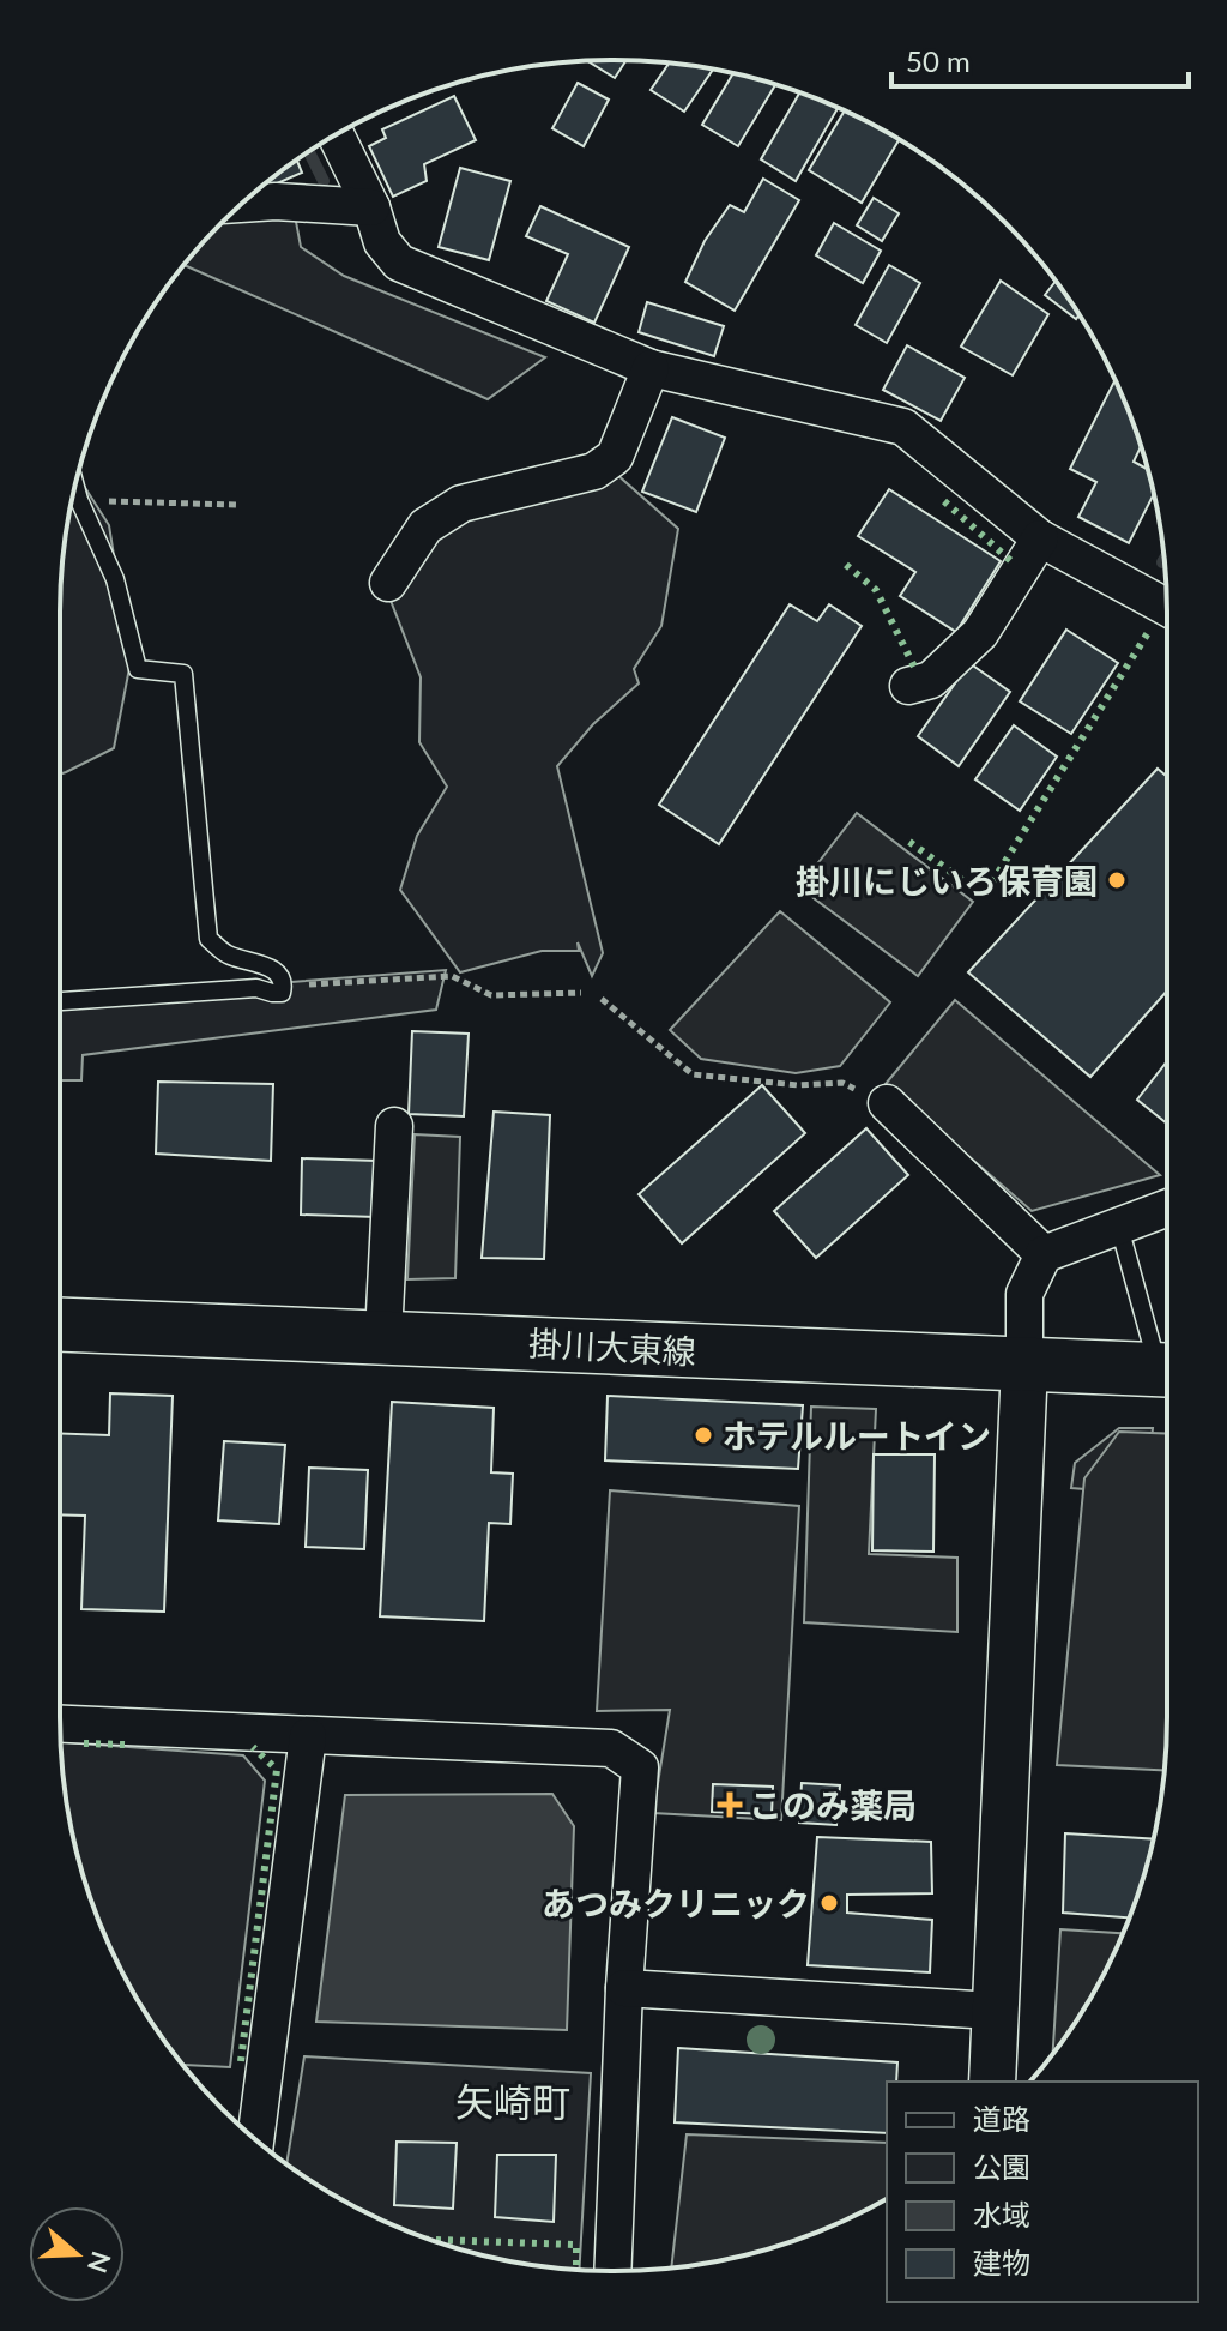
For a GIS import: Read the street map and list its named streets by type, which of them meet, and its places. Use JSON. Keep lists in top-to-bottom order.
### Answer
{
  "streets": {
    "main road": ["掛川大東線"]
  },
  "districts": ["矢崎町"],
  "places": {
    "other": ["掛川にじいろ保育園", "ホテルルートイン", "あつみクリニック"],
    "health": ["このみ薬局"]
  },
  "legend": [
    "道路",
    "公園",
    "水域",
    "建物"
  ],
  "scale_bar": "50 m",
  "north": "right"
}
